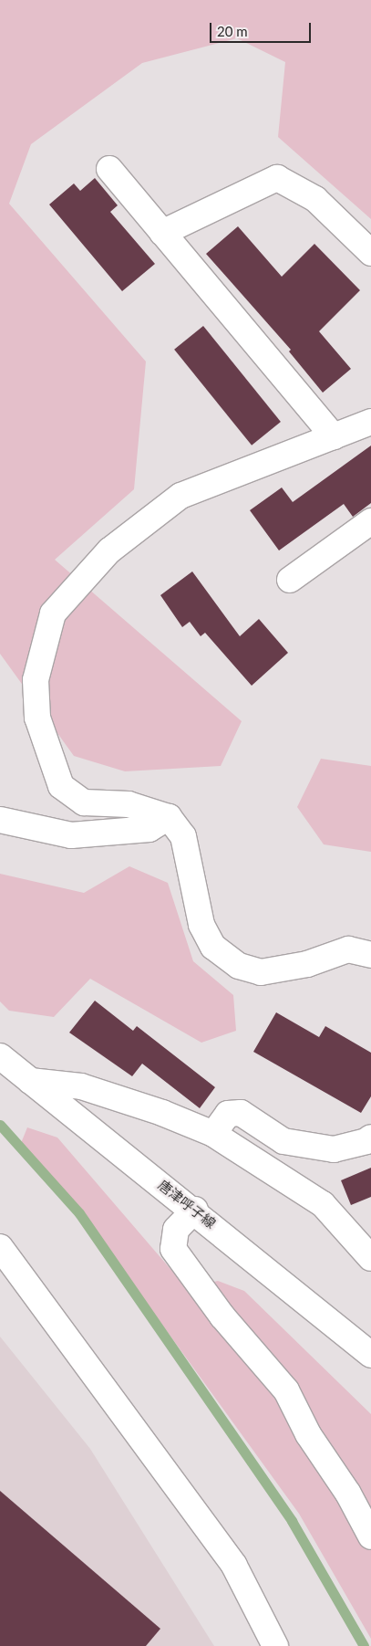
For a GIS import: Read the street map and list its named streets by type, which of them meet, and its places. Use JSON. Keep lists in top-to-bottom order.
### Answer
{
  "streets": {
    "street": ["唐津呼子線"]
  },
  "scale_bar": "20 m"
}
